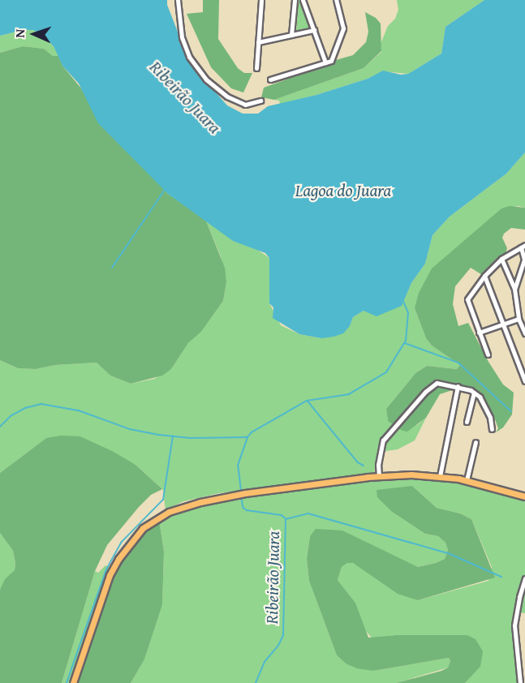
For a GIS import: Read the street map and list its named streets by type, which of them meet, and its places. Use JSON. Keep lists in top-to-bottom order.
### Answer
{
  "water": ["Ribeirão Juara", "Lagoa do Juara"],
  "north": "left"
}
